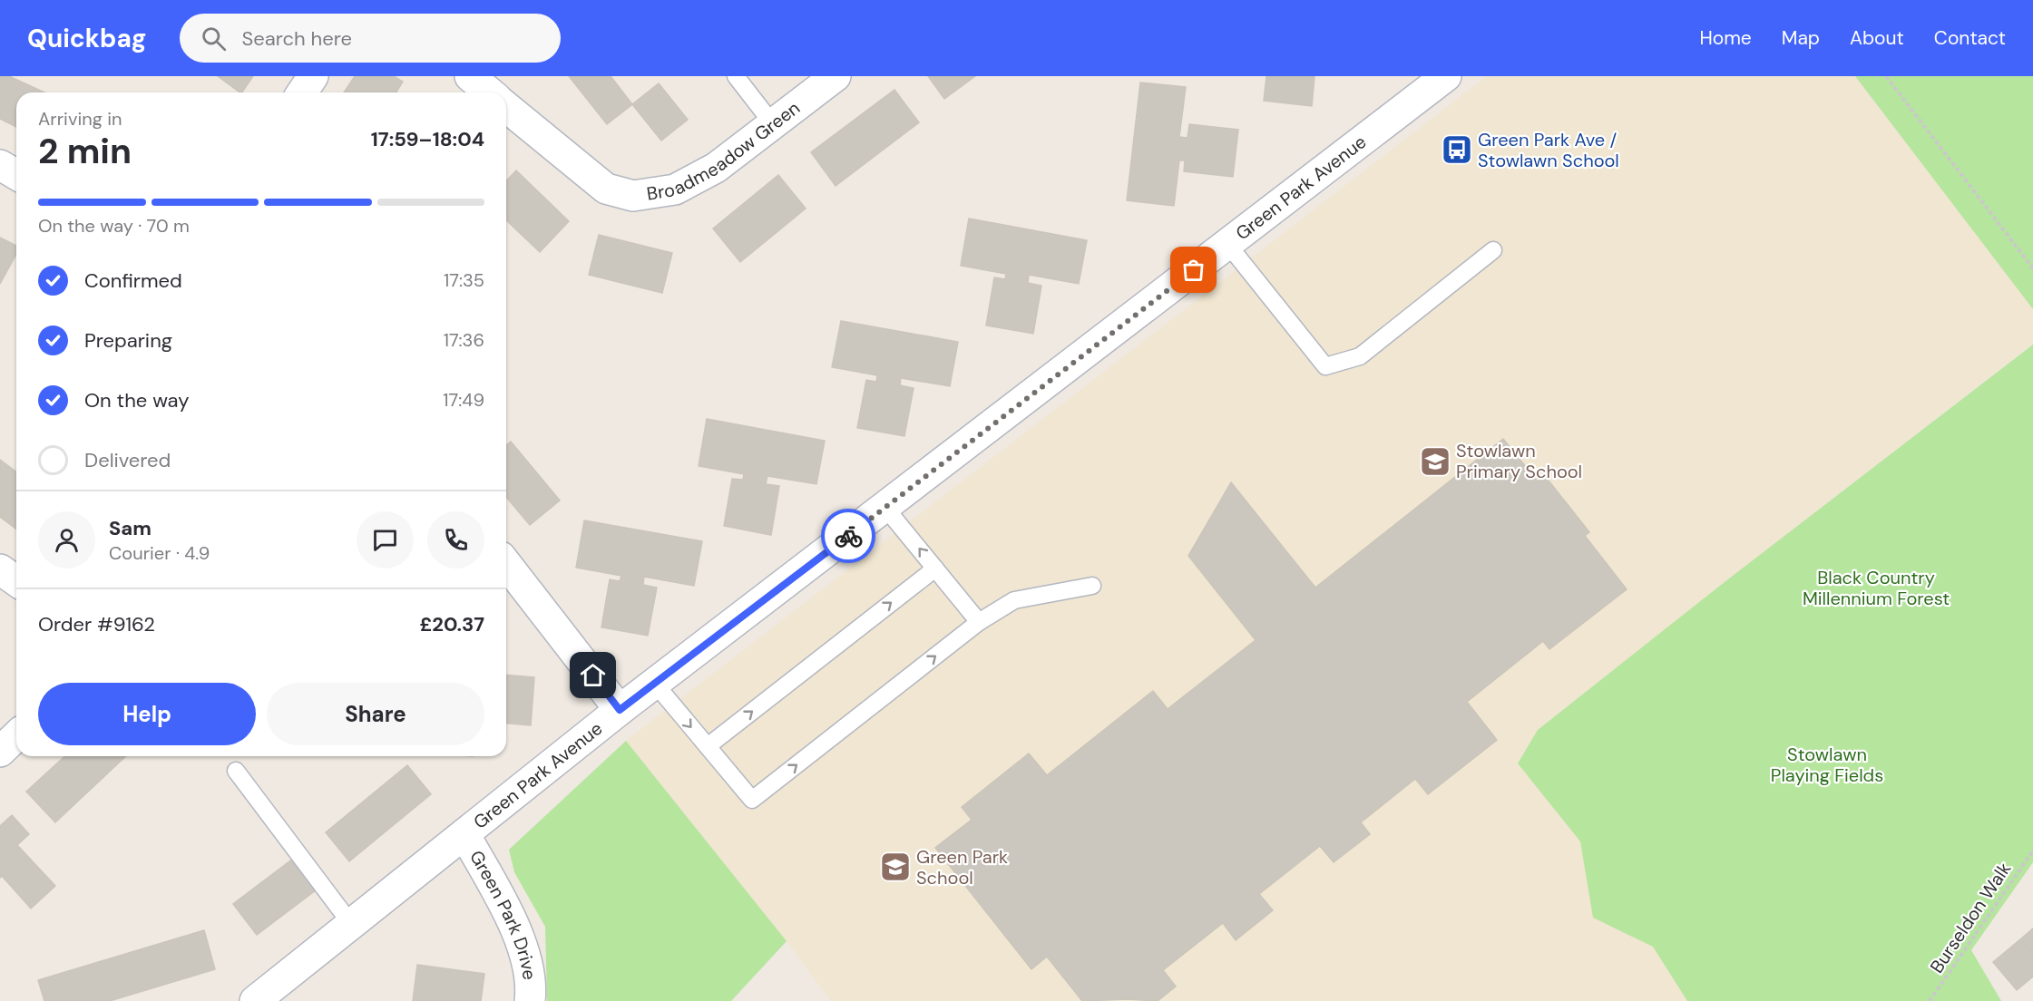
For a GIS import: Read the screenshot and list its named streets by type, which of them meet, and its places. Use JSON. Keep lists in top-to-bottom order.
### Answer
{
  "streets": {
    "street": ["Broadmeadow Green", "Green Park Avenue", "Green Park Drive"],
    "path": ["Burseldon Walk"]
  },
  "crossings": [
    ["Green Park Avenue", "Green Park Drive"]
  ],
  "parks": ["Black Country Millennium Forest", "Stowlawn Playing Fields"],
  "places": {
    "bus stop": ["Green Park Ave / Stowlawn School"],
    "school or university": ["Stowlawn Primary School", "Green Park School"]
  },
  "page": {
    "header": "Quickbag",
    "search": "Search here",
    "nav": [
      "Home",
      "Map",
      "About",
      "Contact"
    ],
    "heading": ["2 min", "Arriving in", "17:59–18:04"],
    "panel": [
      "Sam",
      "Courier · 4.9",
      "Order #9162",
      "£20.37"
    ],
    "bar": "On the way · 70 m",
    "list": [
      ["Confirmed", "17:35"],
      ["Preparing", "17:36"],
      ["On the way", "17:49"],
      "Delivered"
    ],
    "buttons": ["Help", "Share"]
  }
}
